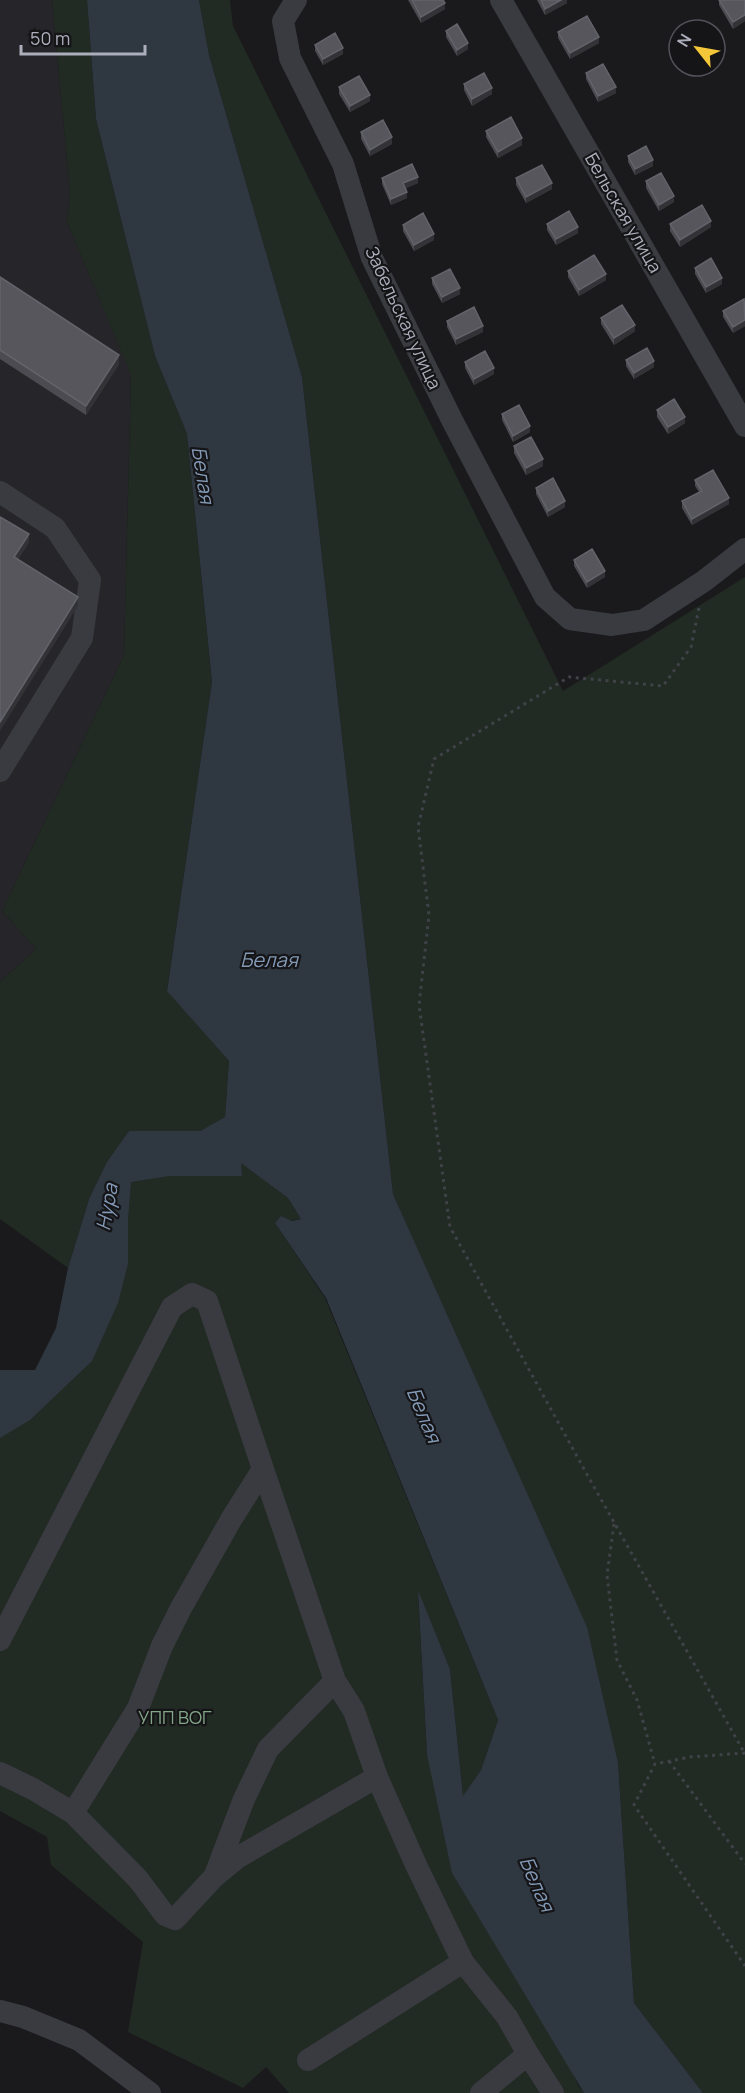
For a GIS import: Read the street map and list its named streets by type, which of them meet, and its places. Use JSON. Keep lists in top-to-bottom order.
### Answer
{
  "streets": {
    "street": ["Бельская улица", "Забельская улица"]
  },
  "water": ["Белая", "Нура"],
  "parks": ["УПП ВОГ"],
  "scale_bar": "50 m",
  "north": "top left"
}
